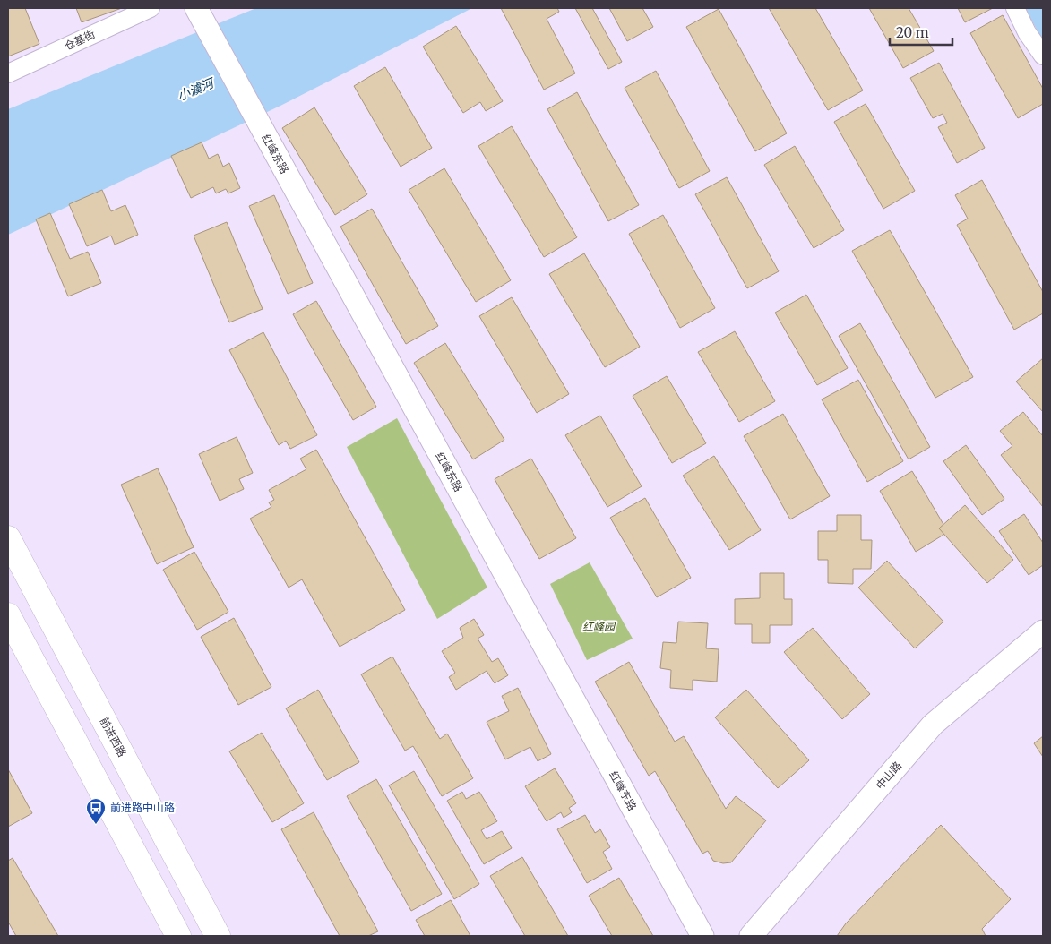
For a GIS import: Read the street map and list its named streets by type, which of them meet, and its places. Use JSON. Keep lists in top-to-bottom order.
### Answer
{
  "streets": {
    "main road": ["前进西路"],
    "street": ["仓基街", "红峰东路", "中山路"]
  },
  "water": ["小澞河"],
  "parks": ["红峰园"],
  "places": {
    "bus stop": ["前进路中山路"]
  },
  "scale_bar": "20 m"
}
